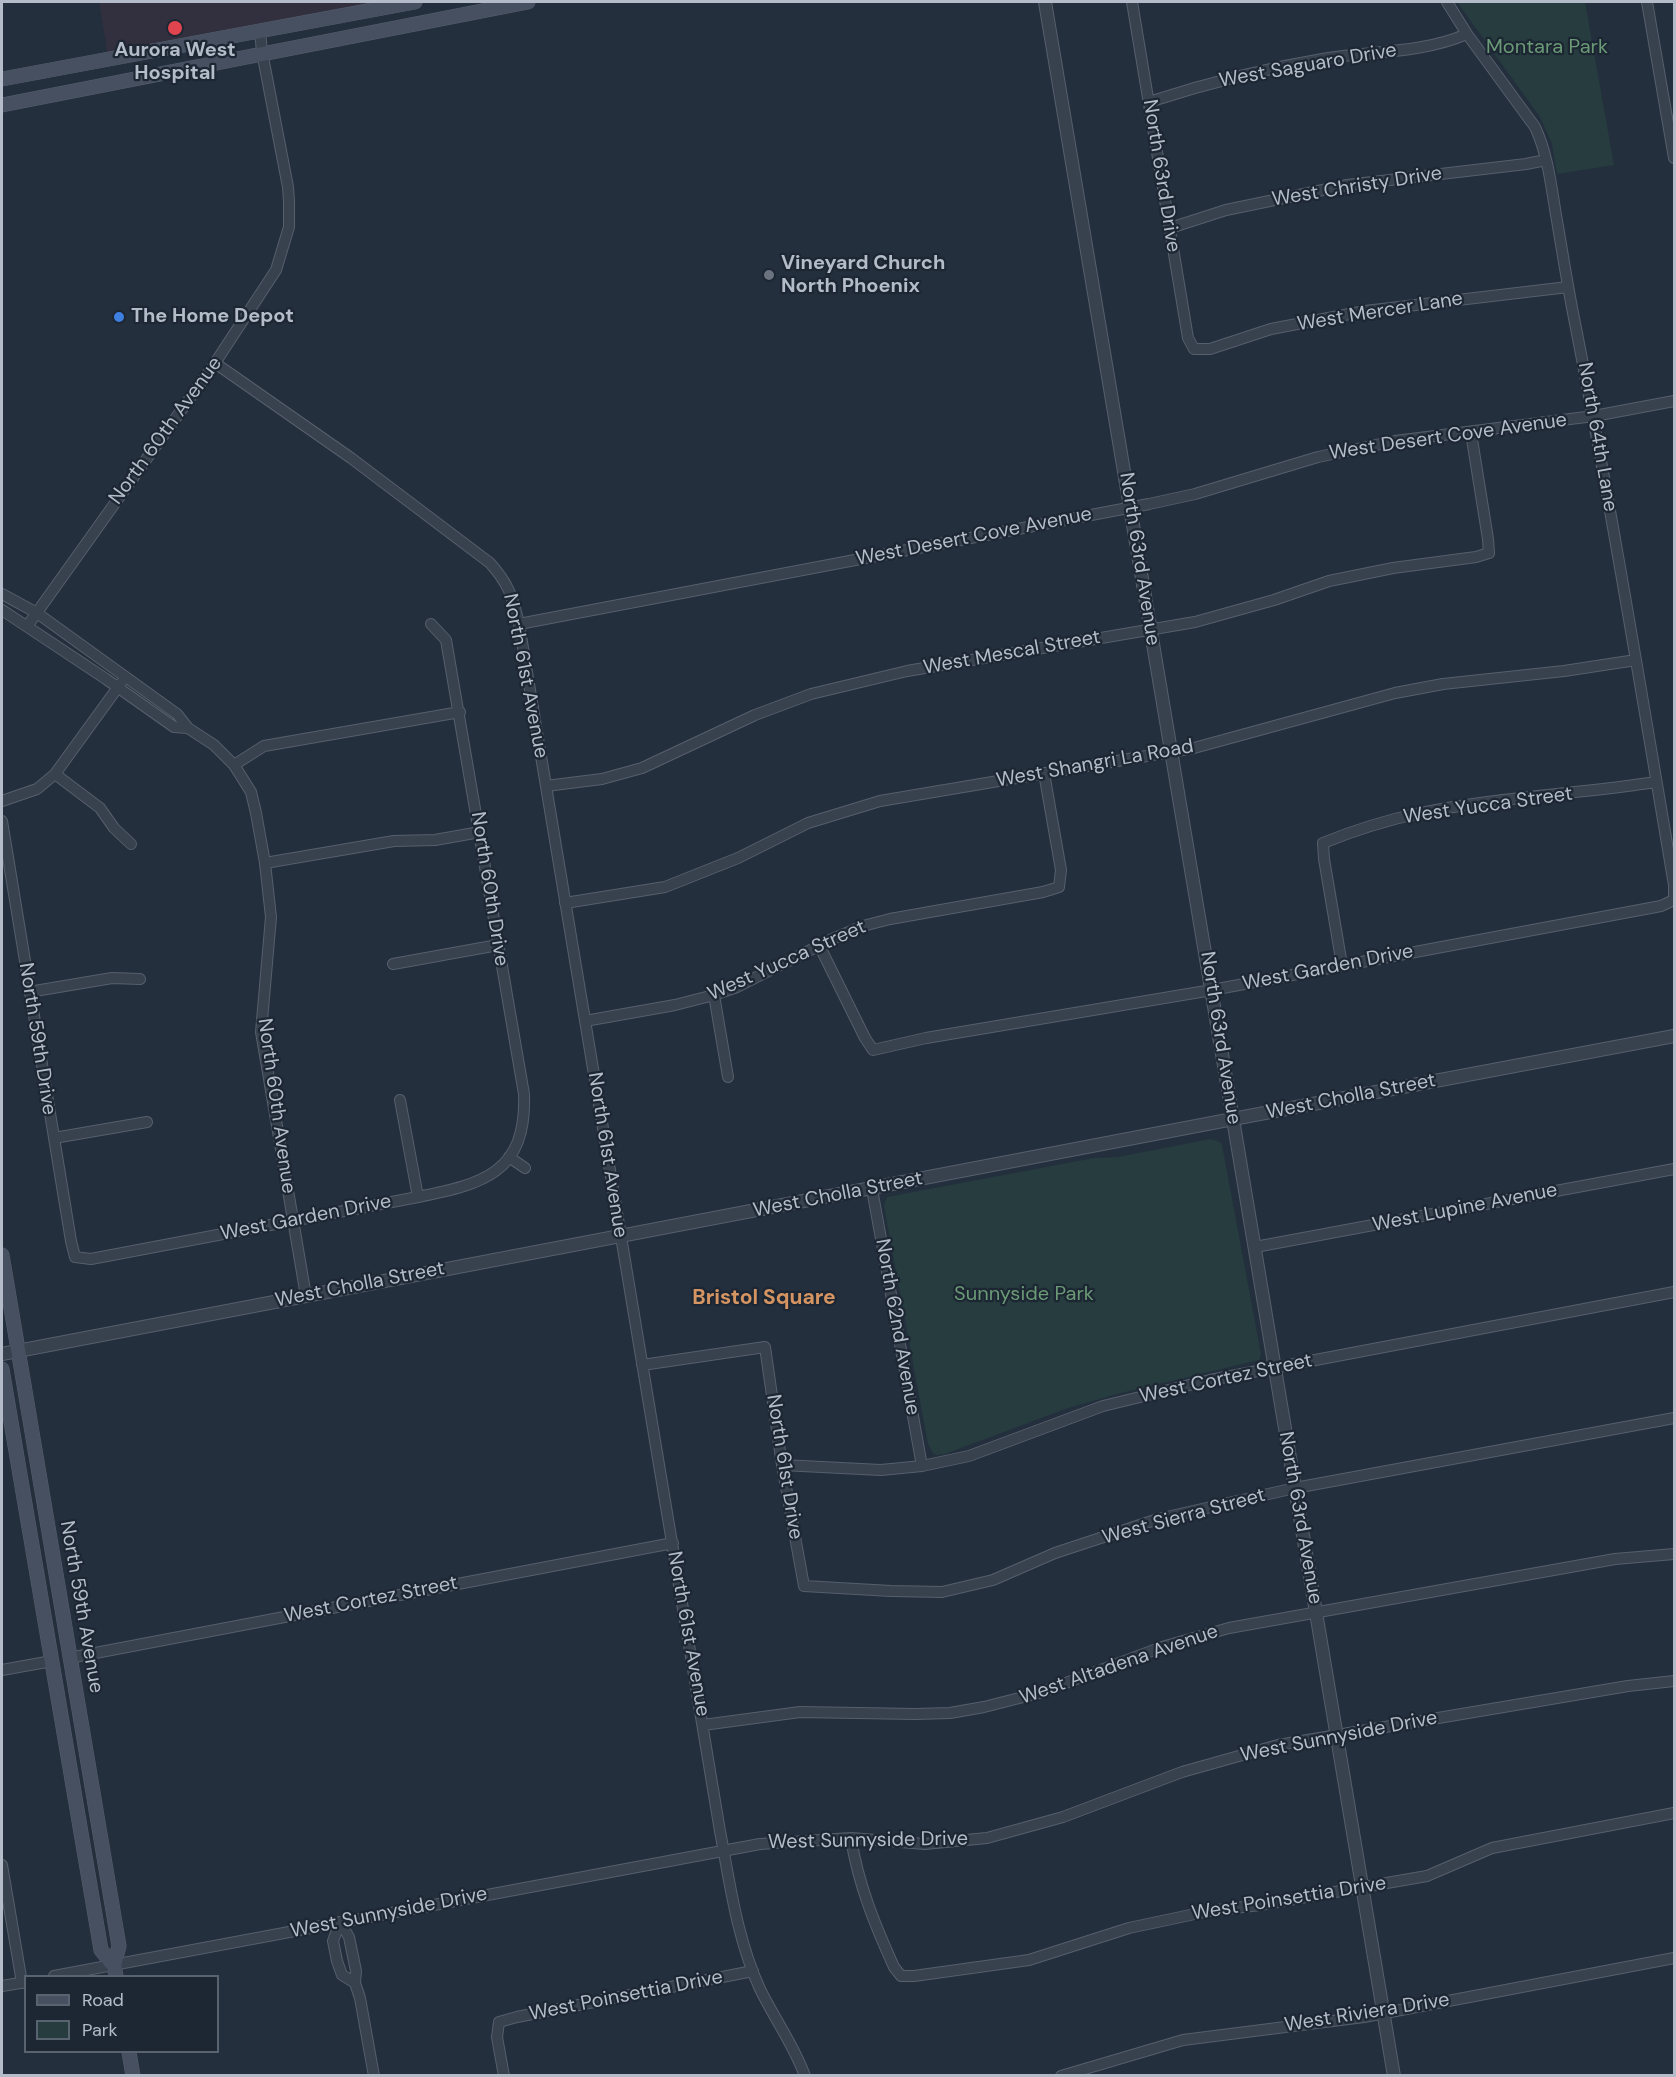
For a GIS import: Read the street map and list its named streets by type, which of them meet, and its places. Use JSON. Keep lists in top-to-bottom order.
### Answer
{
  "streets": {
    "main road": ["North 59th Avenue"],
    "street": [
      "West Saguaro Drive",
      "North 63rd Drive",
      "West Christy Drive",
      "West Mercer Lane",
      "North 60th Avenue",
      "West Desert Cove Avenue",
      "North 64th Lane",
      "North 63rd Avenue",
      "West Mescal Street",
      "North 61st Avenue",
      "West Shangri La Road",
      "West Yucca Street",
      "North 60th Drive",
      "West Garden Drive",
      "North 59th Drive",
      "West Cholla Street",
      "West Lupine Avenue",
      "North 62nd Avenue",
      "West Cortez Street",
      "North 61st Drive",
      "West Sierra Street",
      "West Altadena Avenue",
      "West Sunnyside Drive",
      "West Poinsettia Drive",
      "West Riviera Drive"
    ]
  },
  "crossings": [
    ["West Saguaro Drive", "North 63rd Drive"],
    ["West Saguaro Drive", "North 64th Lane"],
    ["North 63rd Drive", "West Christy Drive"],
    ["North 63rd Drive", "West Mercer Lane"],
    ["West Christy Drive", "North 64th Lane"],
    ["West Mercer Lane", "North 64th Lane"],
    ["North 60th Avenue", "North 61st Avenue"],
    ["North 60th Avenue", "West Garden Drive"],
    ["North 60th Avenue", "West Cholla Street"],
    ["West Desert Cove Avenue", "North 64th Lane"],
    ["West Desert Cove Avenue", "North 63rd Avenue"],
    ["West Desert Cove Avenue", "West Mescal Street"],
    ["West Desert Cove Avenue", "North 61st Avenue"],
    ["North 64th Lane", "West Shangri La Road"],
    ["North 64th Lane", "West Yucca Street"],
    ["North 64th Lane", "West Garden Drive"],
    ["North 63rd Avenue", "West Mescal Street"],
    ["North 63rd Avenue", "West Shangri La Road"],
    ["North 63rd Avenue", "West Garden Drive"],
    ["North 63rd Avenue", "West Cholla Street"],
    ["North 63rd Avenue", "West Lupine Avenue"],
    ["North 63rd Avenue", "West Cortez Street"],
    ["North 63rd Avenue", "West Sierra Street"],
    ["North 63rd Avenue", "West Altadena Avenue"],
    ["North 63rd Avenue", "West Sunnyside Drive"],
    ["North 63rd Avenue", "West Poinsettia Drive"],
    ["North 63rd Avenue", "West Riviera Drive"],
    ["West Mescal Street", "North 61st Avenue"],
    ["North 61st Avenue", "West Shangri La Road"],
    ["North 61st Avenue", "West Yucca Street"],
    ["North 61st Avenue", "West Cholla Street"],
    ["North 61st Avenue", "West Cortez Street"],
    ["North 61st Avenue", "North 61st Drive"],
    ["North 61st Avenue", "West Altadena Avenue"],
    ["North 61st Avenue", "West Sunnyside Drive"],
    ["North 61st Avenue", "West Poinsettia Drive"],
    ["West Shangri La Road", "West Yucca Street"],
    ["West Yucca Street", "West Garden Drive"],
    ["North 60th Drive", "West Garden Drive"],
    ["West Garden Drive", "North 59th Drive"],
    ["West Cholla Street", "North 62nd Avenue"],
    ["West Cholla Street", "North 59th Avenue"],
    ["North 62nd Avenue", "West Cortez Street"],
    ["West Cortez Street", "North 61st Drive"],
    ["West Cortez Street", "North 59th Avenue"],
    ["North 61st Drive", "West Sierra Street"],
    ["North 59th Avenue", "West Sunnyside Drive"],
    ["West Sunnyside Drive", "West Poinsettia Drive"]
  ],
  "districts": ["Bristol Square"],
  "parks": ["Montara Park", "Sunnyside Park"],
  "places": ["Aurora West Hospital", "Vineyard Church North Phoenix", "The Home Depot"],
  "legend": ["Road", "Park"]
}
